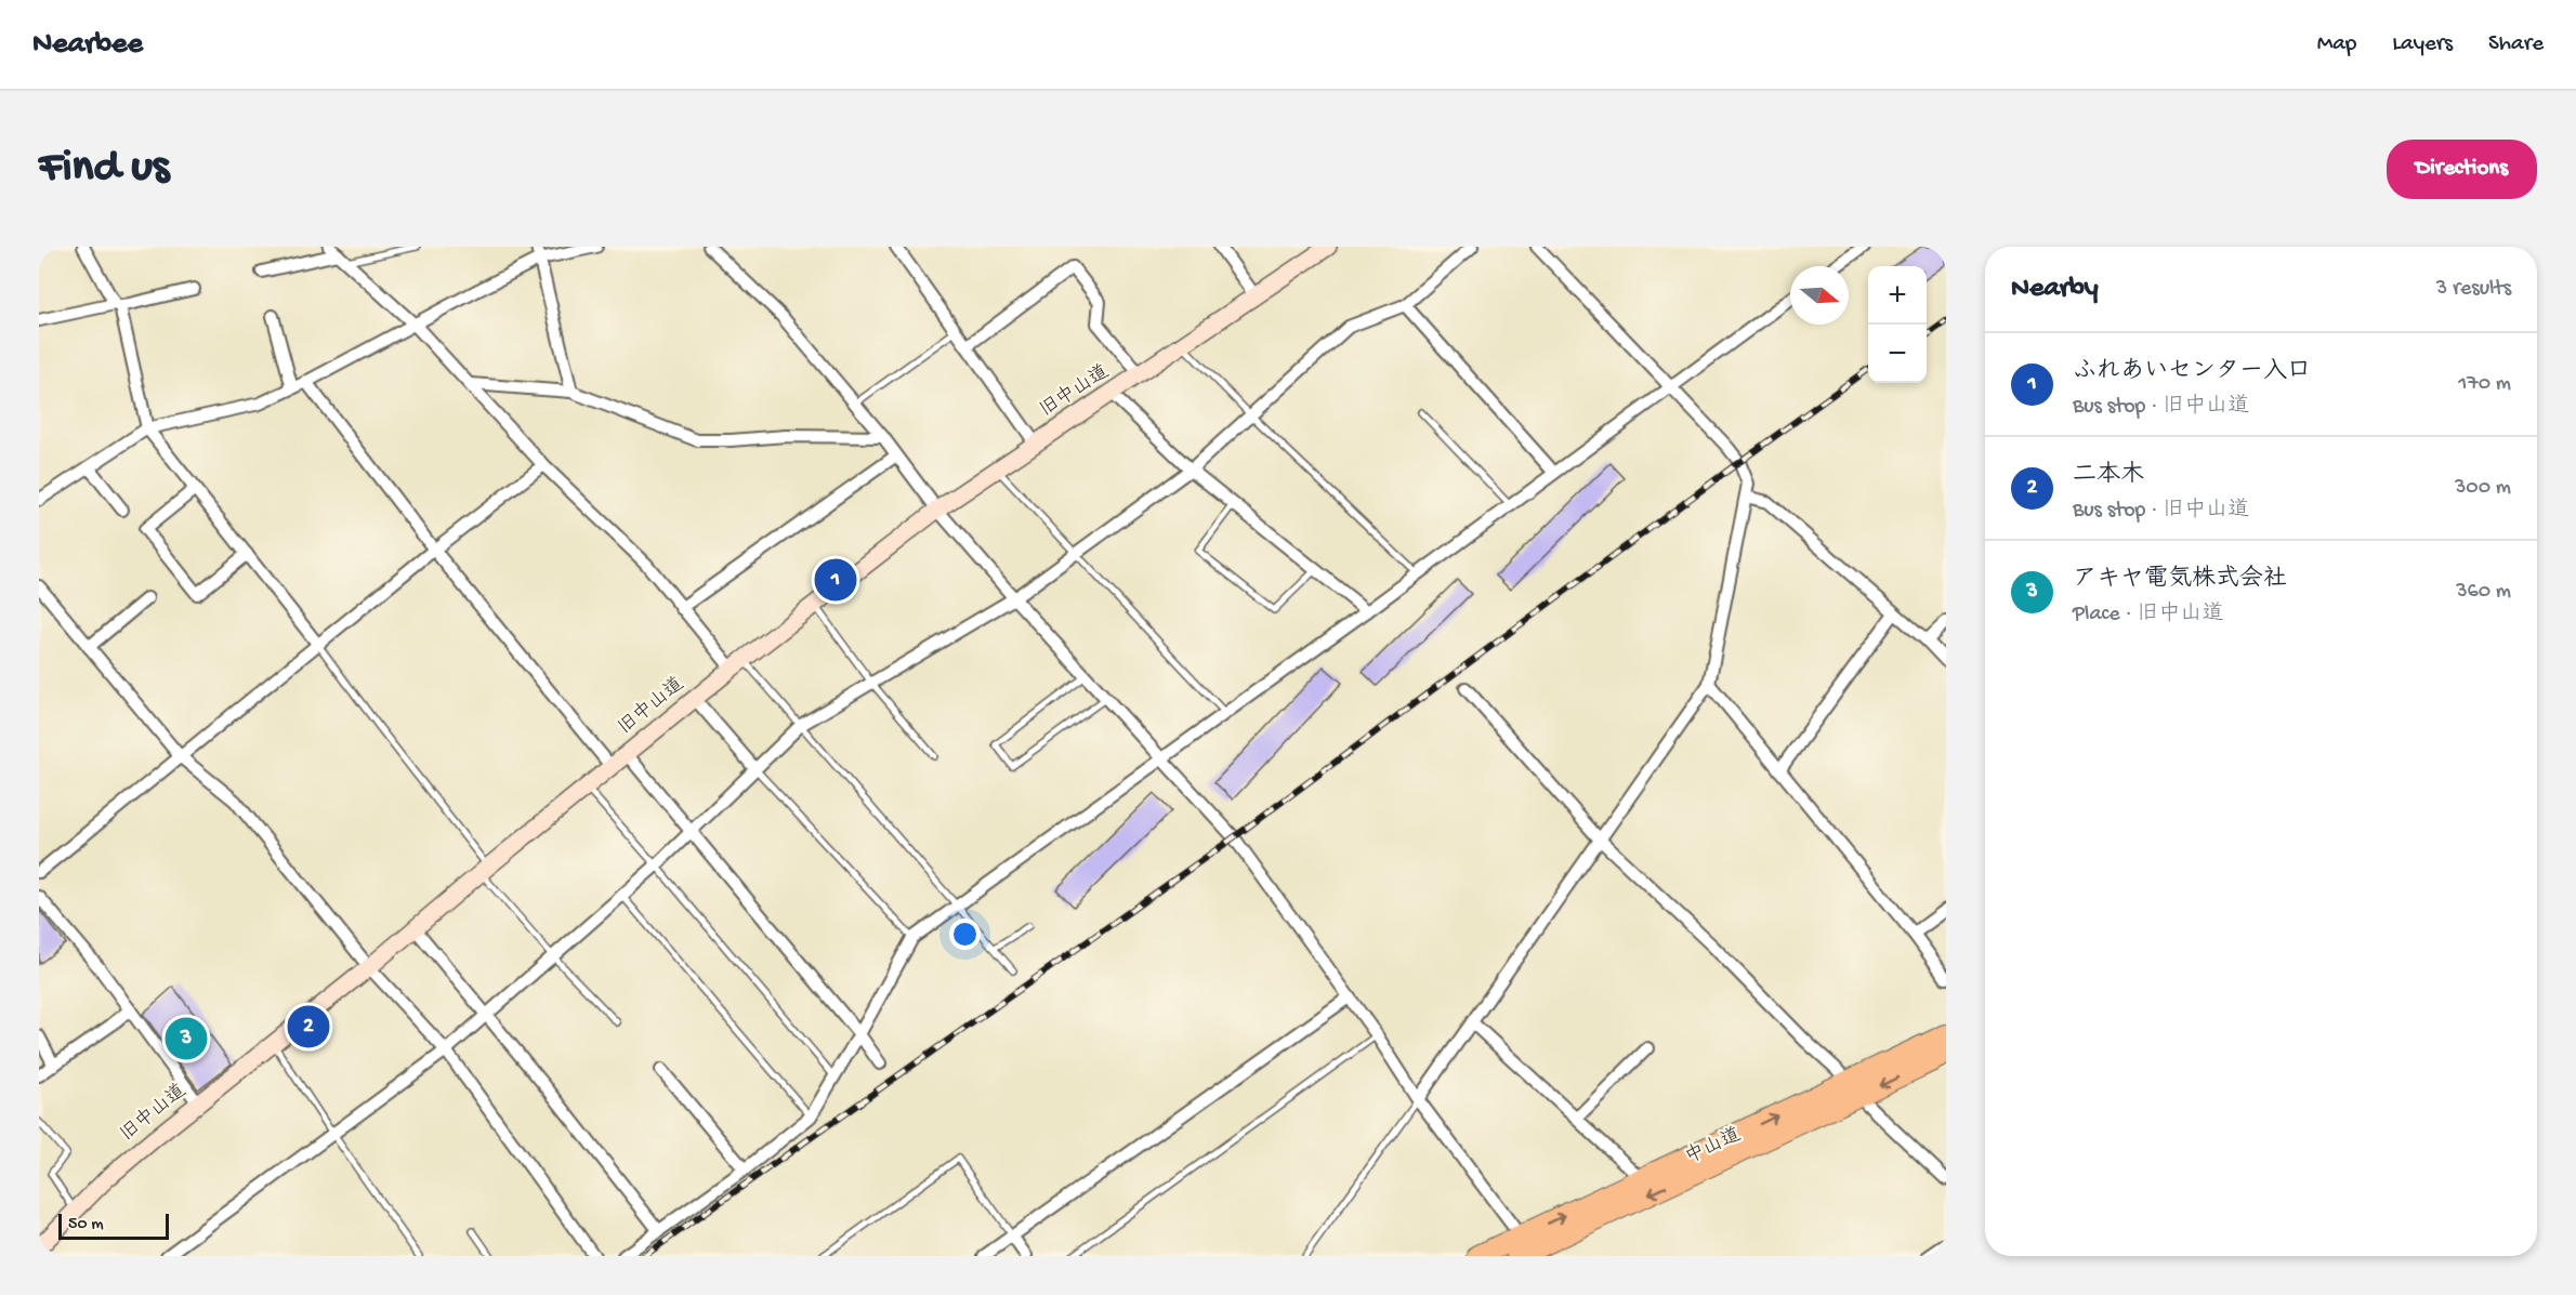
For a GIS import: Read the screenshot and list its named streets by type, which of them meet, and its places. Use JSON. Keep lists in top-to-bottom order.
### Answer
{
  "streets": {
    "highway": ["中山道"],
    "main road": ["旧中山道"]
  },
  "scale_bar": "50 m",
  "north": "right",
  "page": {
    "header": "Nearbee",
    "nav": ["Map", "Layers", "Share"],
    "buttons": "Directions",
    "title": "Find us",
    "heading": ["Nearby", "3 results"],
    "map_buttons": ["+", "−"],
    "list": [
      {
        "mark": "1",
        "name": "ふれあいセンター入口",
        "note": "Bus stop · 旧中山道",
        "value": "170 m"
      },
      {
        "mark": "2",
        "name": "二本木",
        "note": "Bus stop · 旧中山道",
        "value": "300 m"
      },
      {
        "mark": "3",
        "name": "アキヤ電気株式会社",
        "note": "Place · 旧中山道",
        "value": "360 m"
      }
    ],
    "pins": ["1", "2", "3"],
    "scale": "50 m"
  }
}
